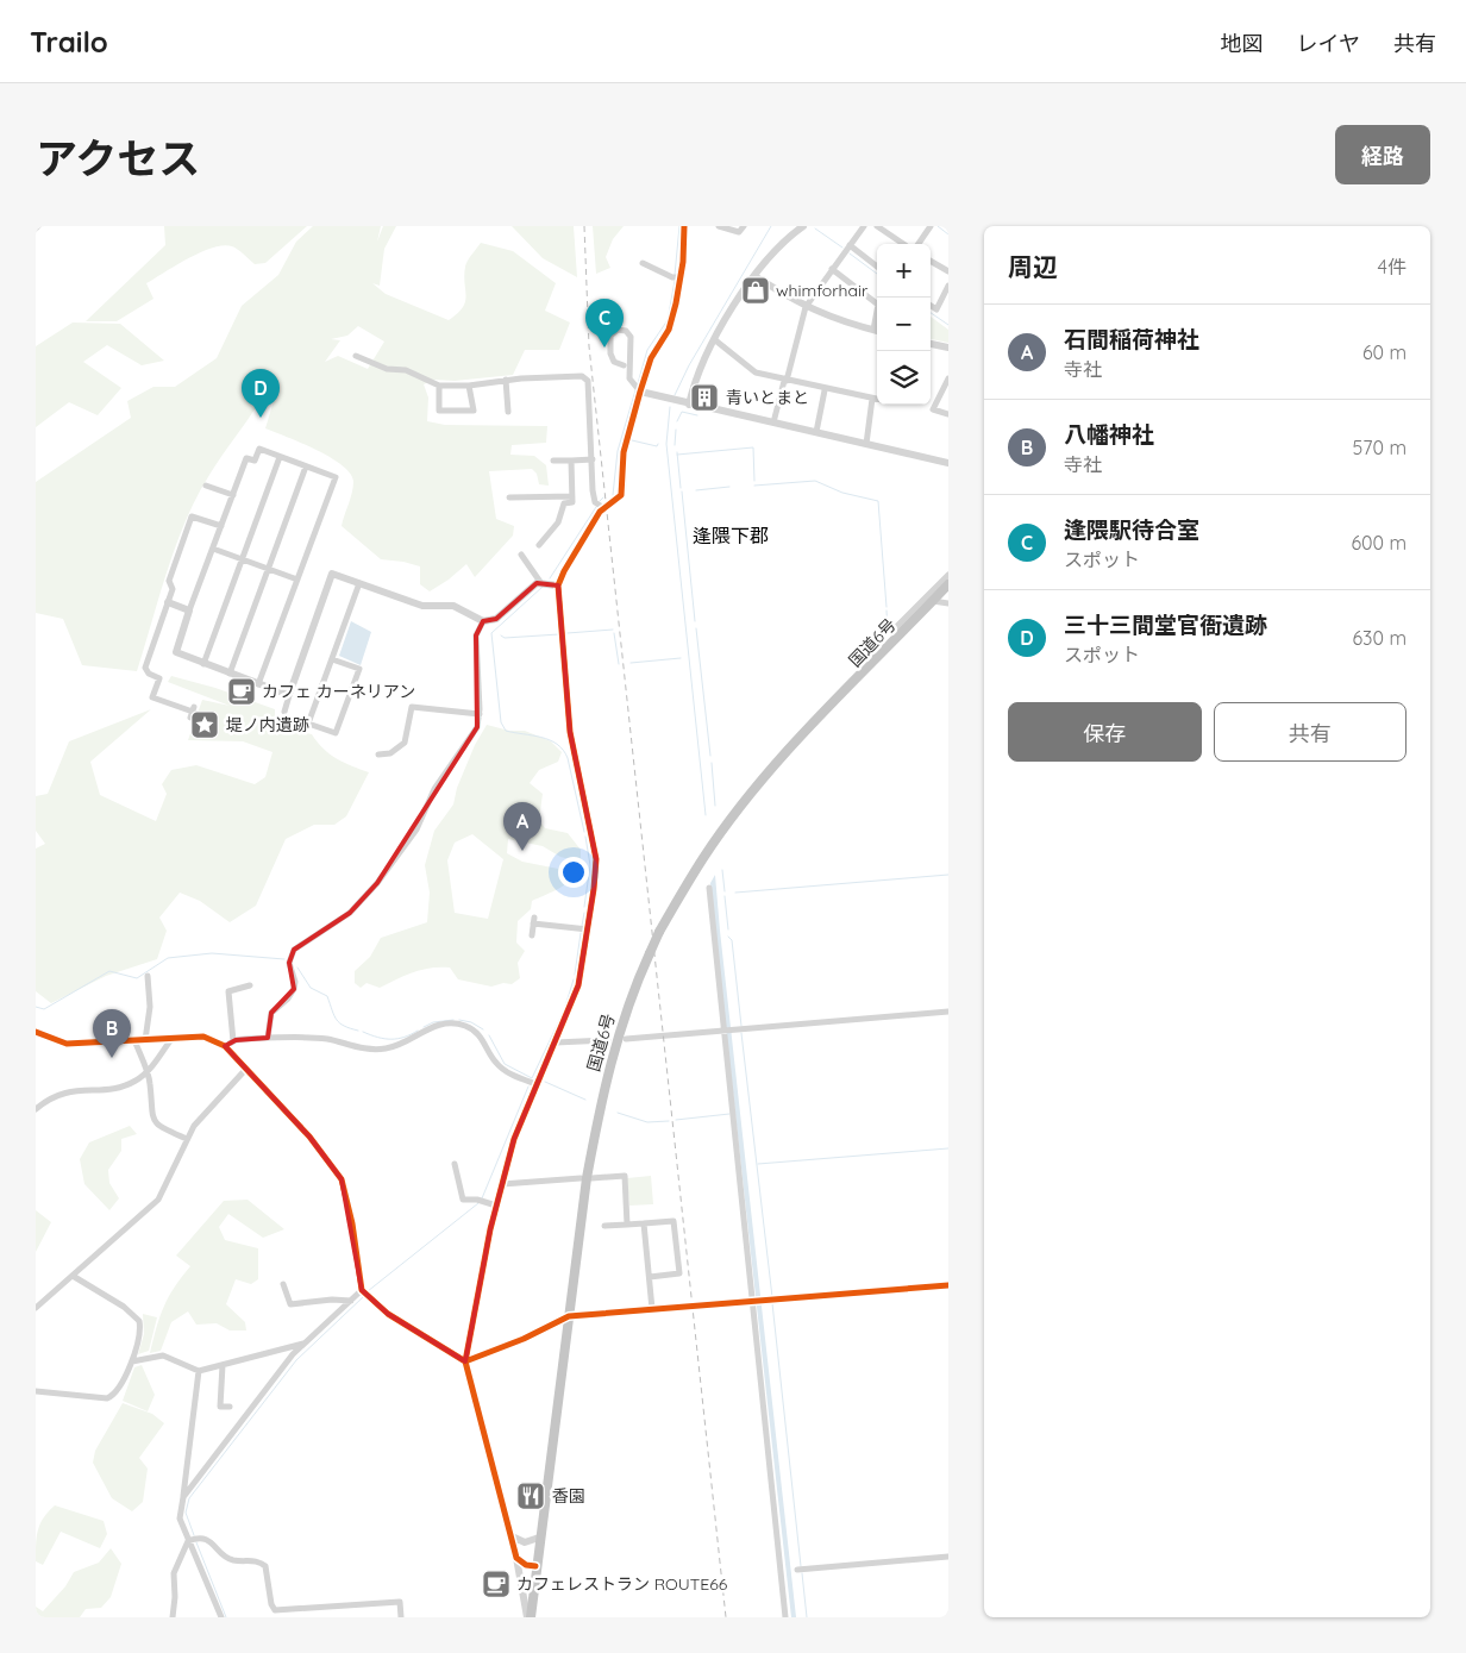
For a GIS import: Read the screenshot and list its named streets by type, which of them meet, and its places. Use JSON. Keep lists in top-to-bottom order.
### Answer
{
  "streets": {
    "highway": ["国道6号"]
  },
  "districts": ["逢隈下郡"],
  "places": {
    "shop": ["whimforhair"],
    "building": ["青いとまと"],
    "cafe": ["カフェ カーネリアン", "カフェレストラン ROUTE66"],
    "place": ["堤ノ内遺跡"],
    "restaurant": ["香園"]
  },
  "page": {
    "header": "Trailo",
    "nav": ["地図", "レイヤ", "共有"],
    "title": "アクセス",
    "buttons": [
      "経路",
      ["保存", "共有"]
    ],
    "heading": ["周辺", "4件"],
    "map_buttons": ["+", "−"],
    "pins": [
      "C",
      "D",
      "A",
      "B"
    ],
    "list": [
      {
        "mark": "A",
        "name": "石間稲荷神社",
        "note": "寺社",
        "value": "60 m"
      },
      {
        "mark": "B",
        "name": "八幡神社",
        "note": "寺社",
        "value": "570 m"
      },
      {
        "mark": "C",
        "name": "逢隈駅待合室",
        "note": "スポット",
        "value": "600 m"
      },
      {
        "mark": "D",
        "name": "三十三間堂官衙遺跡",
        "note": "スポット",
        "value": "630 m"
      }
    ]
  }
}
